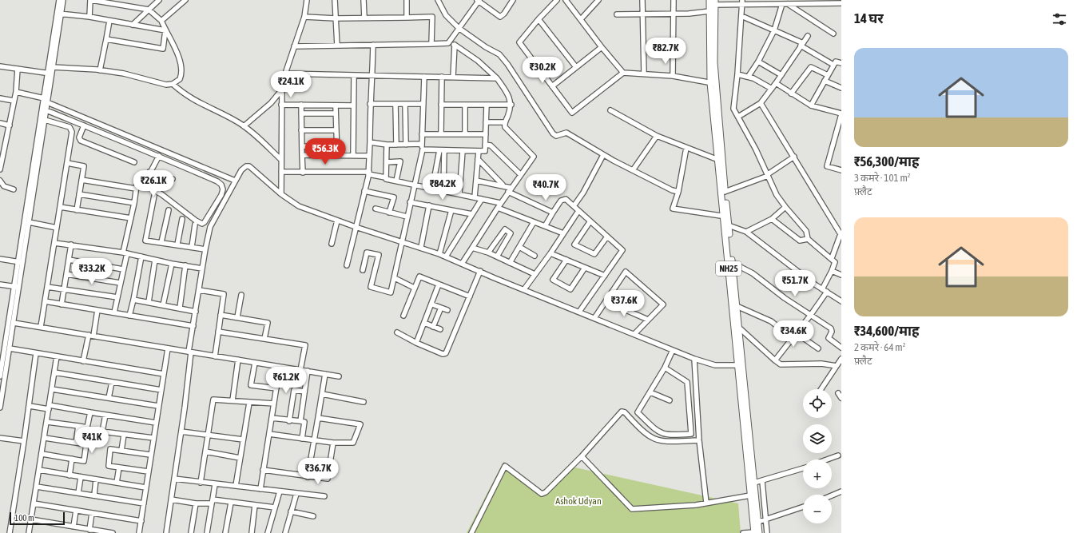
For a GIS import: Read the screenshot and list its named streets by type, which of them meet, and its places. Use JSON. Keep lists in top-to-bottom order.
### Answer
{
  "streets": {
    "main road": ["NH25"]
  },
  "parks": ["Ashok Udyan"],
  "scale_bar": "100 m",
  "page": {
    "heading": "14 घर",
    "price": [
      "₹82.7K",
      "₹30.2K",
      "₹24.1K",
      "₹56.3K",
      "₹26.1K",
      "₹84.2K",
      "₹40.7K",
      "₹33.2K",
      "₹51.7K",
      "₹37.6K",
      "₹34.6K",
      "₹61.2K",
      "₹41K",
      "₹36.7K"
    ],
    "list": [
      {
        "name": "₹56,300/माह",
        "note": "3 कमरे · 101 m² · फ़्लैट"
      },
      {
        "name": "₹34,600/माह",
        "note": "2 कमरे · 64 m² · फ़्लैट"
      }
    ],
    "map_buttons": ["+", "−"],
    "scale": "100 m"
  }
}
